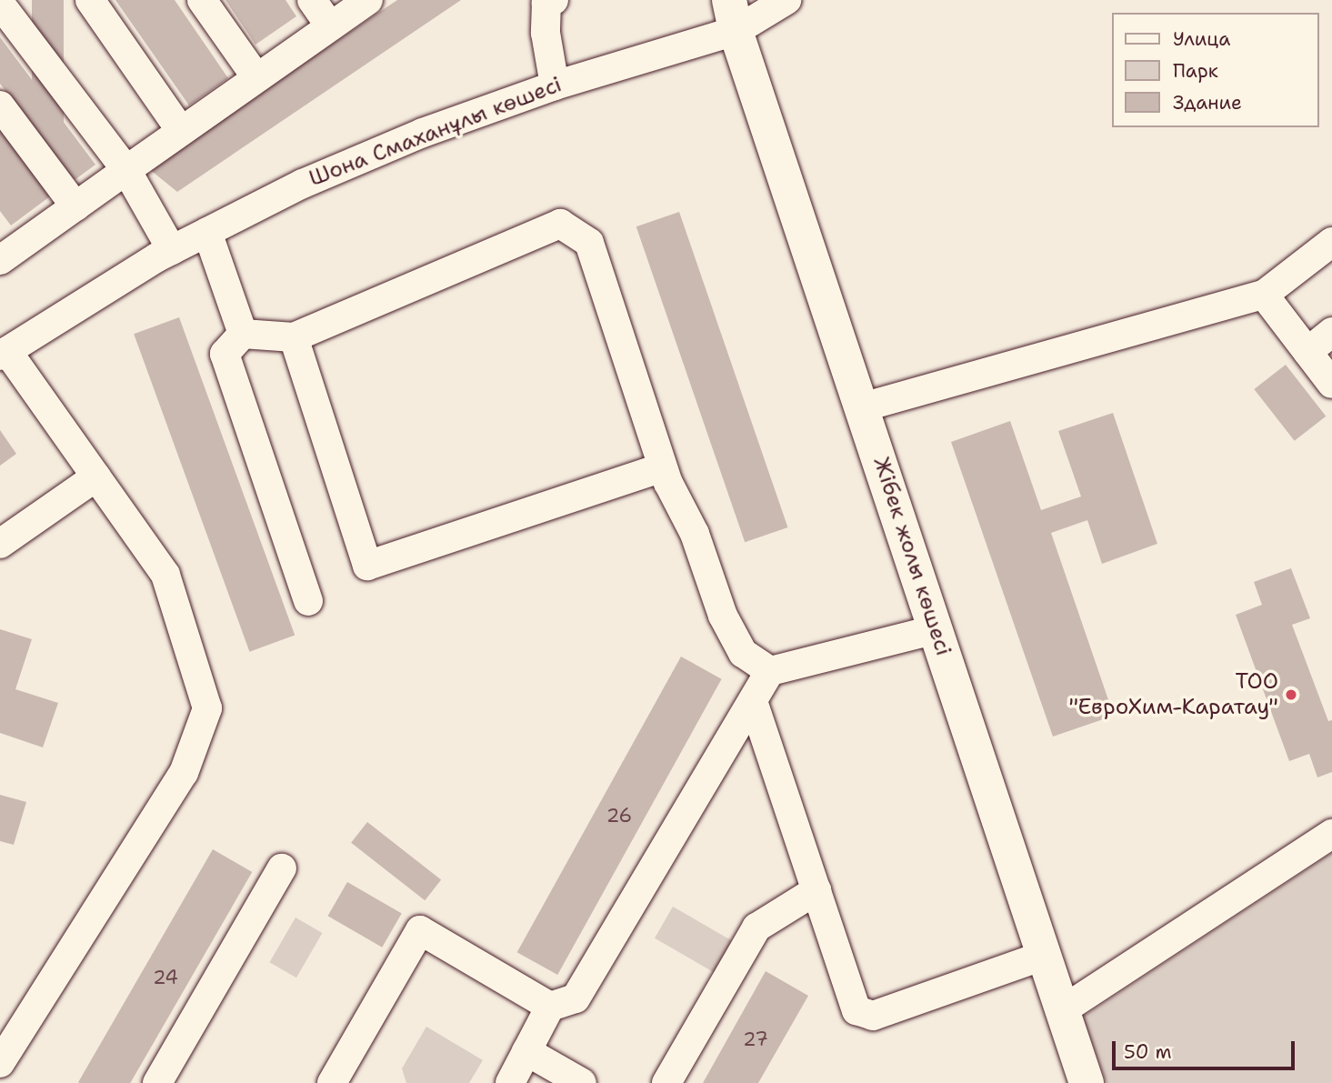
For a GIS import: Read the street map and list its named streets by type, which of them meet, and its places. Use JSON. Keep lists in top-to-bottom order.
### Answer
{
  "streets": {
    "main road": ["Жібек жолы көшесі"],
    "street": ["Шона Смаханұлы көшесі"]
  },
  "crossings": [
    ["Шона Смаханұлы көшесі", "Жібек жолы көшесі"]
  ],
  "places": ["ТОО \"ЕвроХим-Каратау\""],
  "house_numbers": ["26", "24", "27"],
  "legend": ["Улица", "Парк", "Здание"],
  "scale_bar": "50 m"
}
